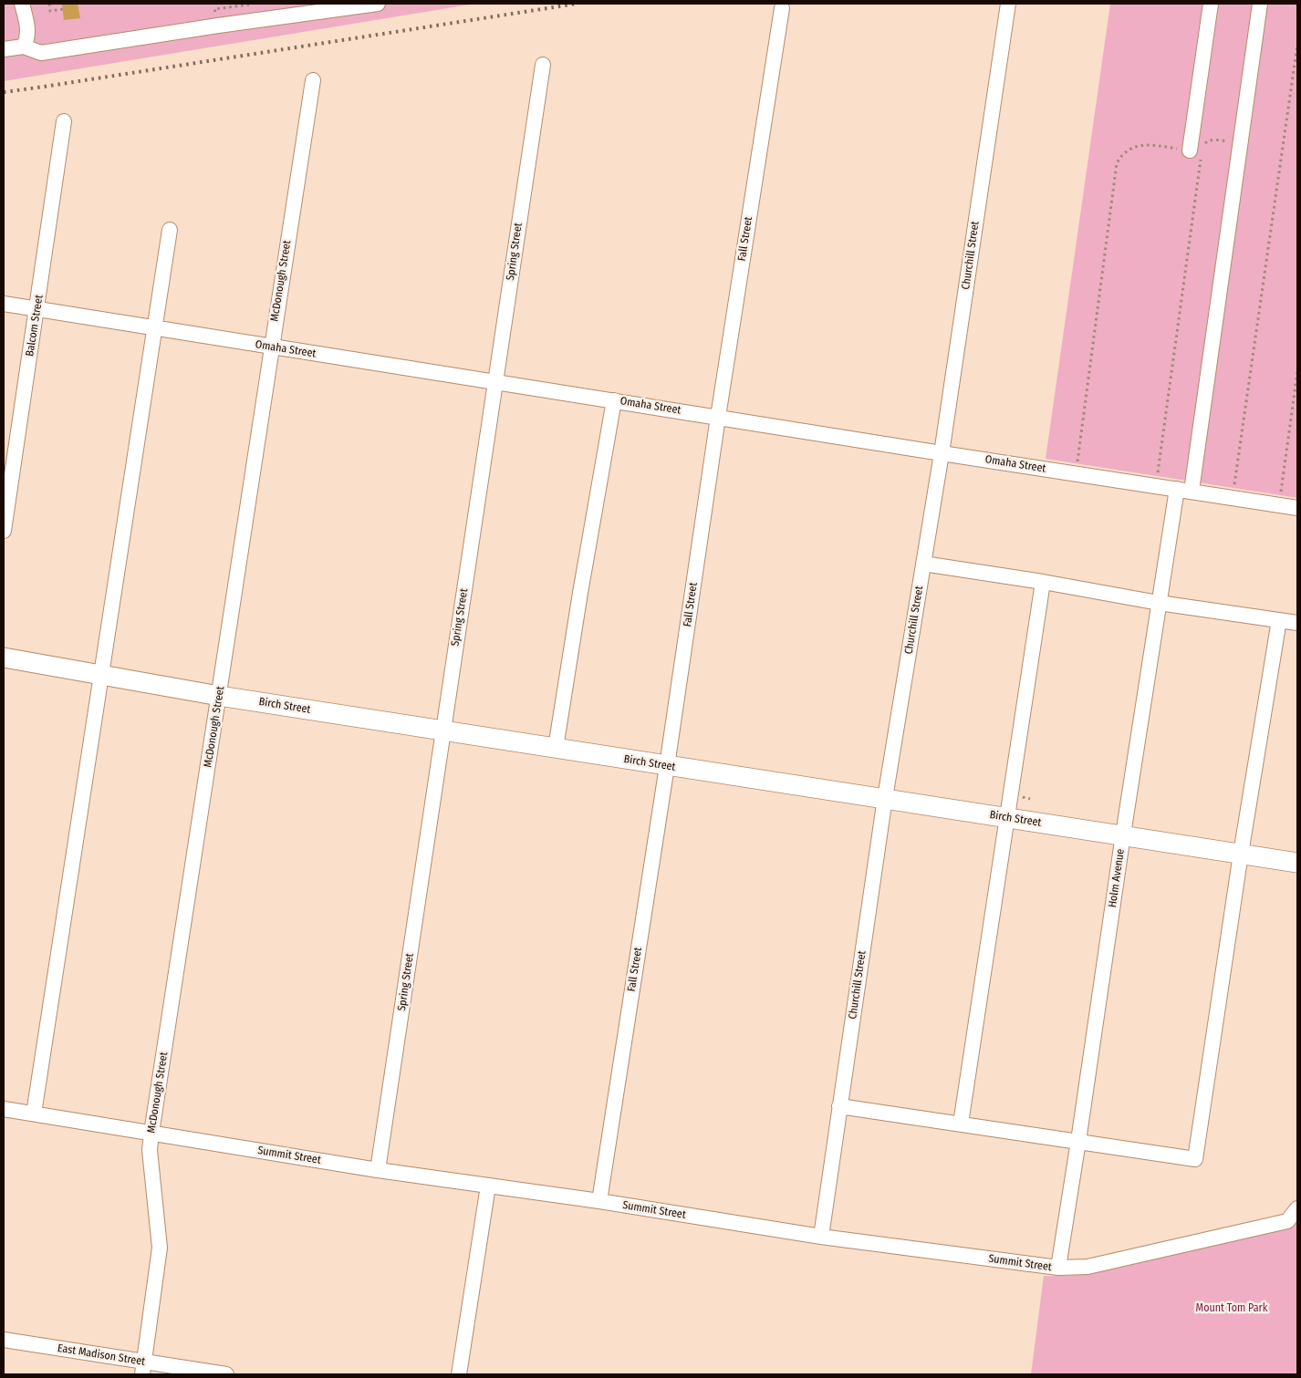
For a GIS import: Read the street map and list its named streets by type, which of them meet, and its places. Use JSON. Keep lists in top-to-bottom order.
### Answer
{
  "streets": {
    "main road": ["Birch Street"],
    "street": [
      "Fall Street",
      "Spring Street",
      "Churchill Street",
      "McDonough Street",
      "Balcom Street",
      "Omaha Street",
      "Holm Avenue",
      "Summit Street",
      "East Madison Street"
    ]
  },
  "crossings": [
    ["Fall Street", "Omaha Street"],
    ["Fall Street", "Birch Street"],
    ["Fall Street", "Summit Street"],
    ["Spring Street", "Omaha Street"],
    ["Spring Street", "Birch Street"],
    ["Spring Street", "Summit Street"],
    ["Churchill Street", "Omaha Street"],
    ["Churchill Street", "Birch Street"],
    ["Churchill Street", "Summit Street"],
    ["McDonough Street", "Omaha Street"],
    ["McDonough Street", "Birch Street"],
    ["McDonough Street", "Summit Street"],
    ["McDonough Street", "East Madison Street"],
    ["Balcom Street", "Omaha Street"],
    ["Omaha Street", "Holm Avenue"],
    ["Birch Street", "Holm Avenue"],
    ["Holm Avenue", "Summit Street"]
  ],
  "parks": ["Mount Tom Park"]
}
